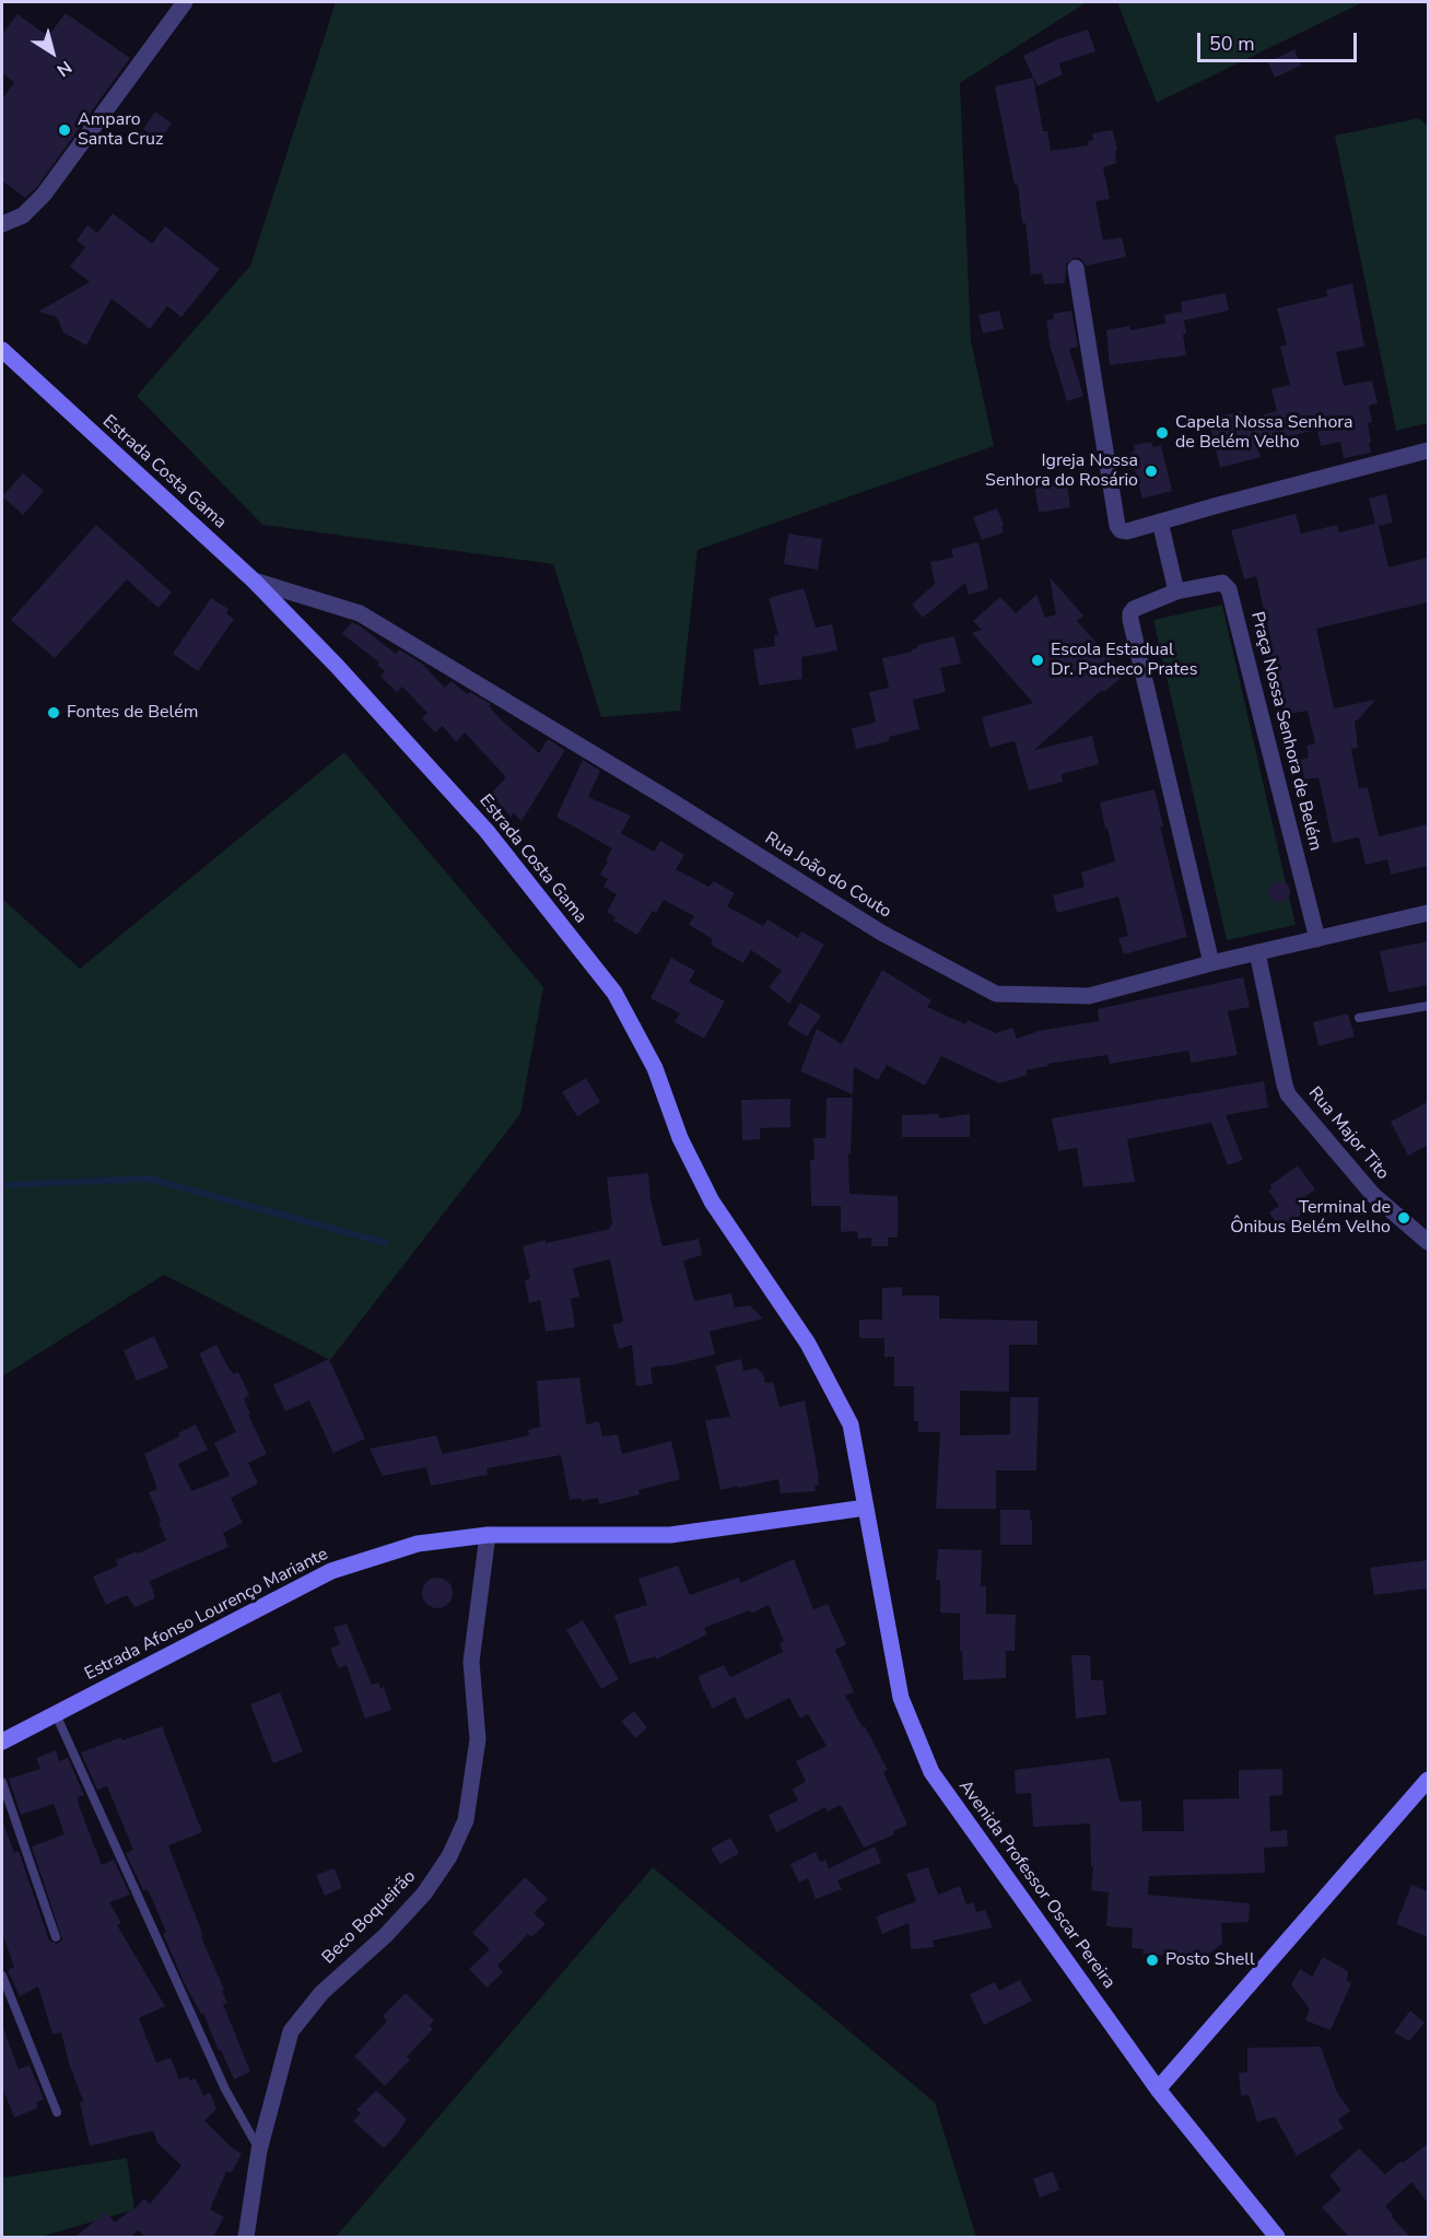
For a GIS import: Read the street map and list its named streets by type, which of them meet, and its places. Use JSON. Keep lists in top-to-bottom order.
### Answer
{
  "streets": {
    "main road": ["Estrada Costa Gama", "Estrada Afonso Lourenço Mariante", "Avenida Professor Oscar Pereira"],
    "street": [
      "Praça Nossa Senhora de Belém",
      "Rua João do Couto",
      "Rua Major Tito",
      "Beco Boqueirão"
    ]
  },
  "crossings": [
    ["Estrada Costa Gama", "Rua João do Couto"],
    ["Estrada Costa Gama", "Estrada Afonso Lourenço Mariante"],
    ["Estrada Costa Gama", "Avenida Professor Oscar Pereira"],
    ["Praça Nossa Senhora de Belém", "Rua João do Couto"],
    ["Rua João do Couto", "Rua Major Tito"],
    ["Estrada Afonso Lourenço Mariante", "Avenida Professor Oscar Pereira"],
    ["Estrada Afonso Lourenço Mariante", "Beco Boqueirão"]
  ],
  "places": [
    "Amparo Santa Cruz",
    "Capela Nossa Senhora de Belém Velho",
    "Igreja Nossa Senhora do Rosário",
    "Escola Estadual Dr. Pacheco Prates",
    "Fontes de Belém",
    "Terminal de Ônibus Belém Velho",
    "Posto Shell"
  ],
  "scale_bar": "50 m",
  "north": "bottom right"
}
